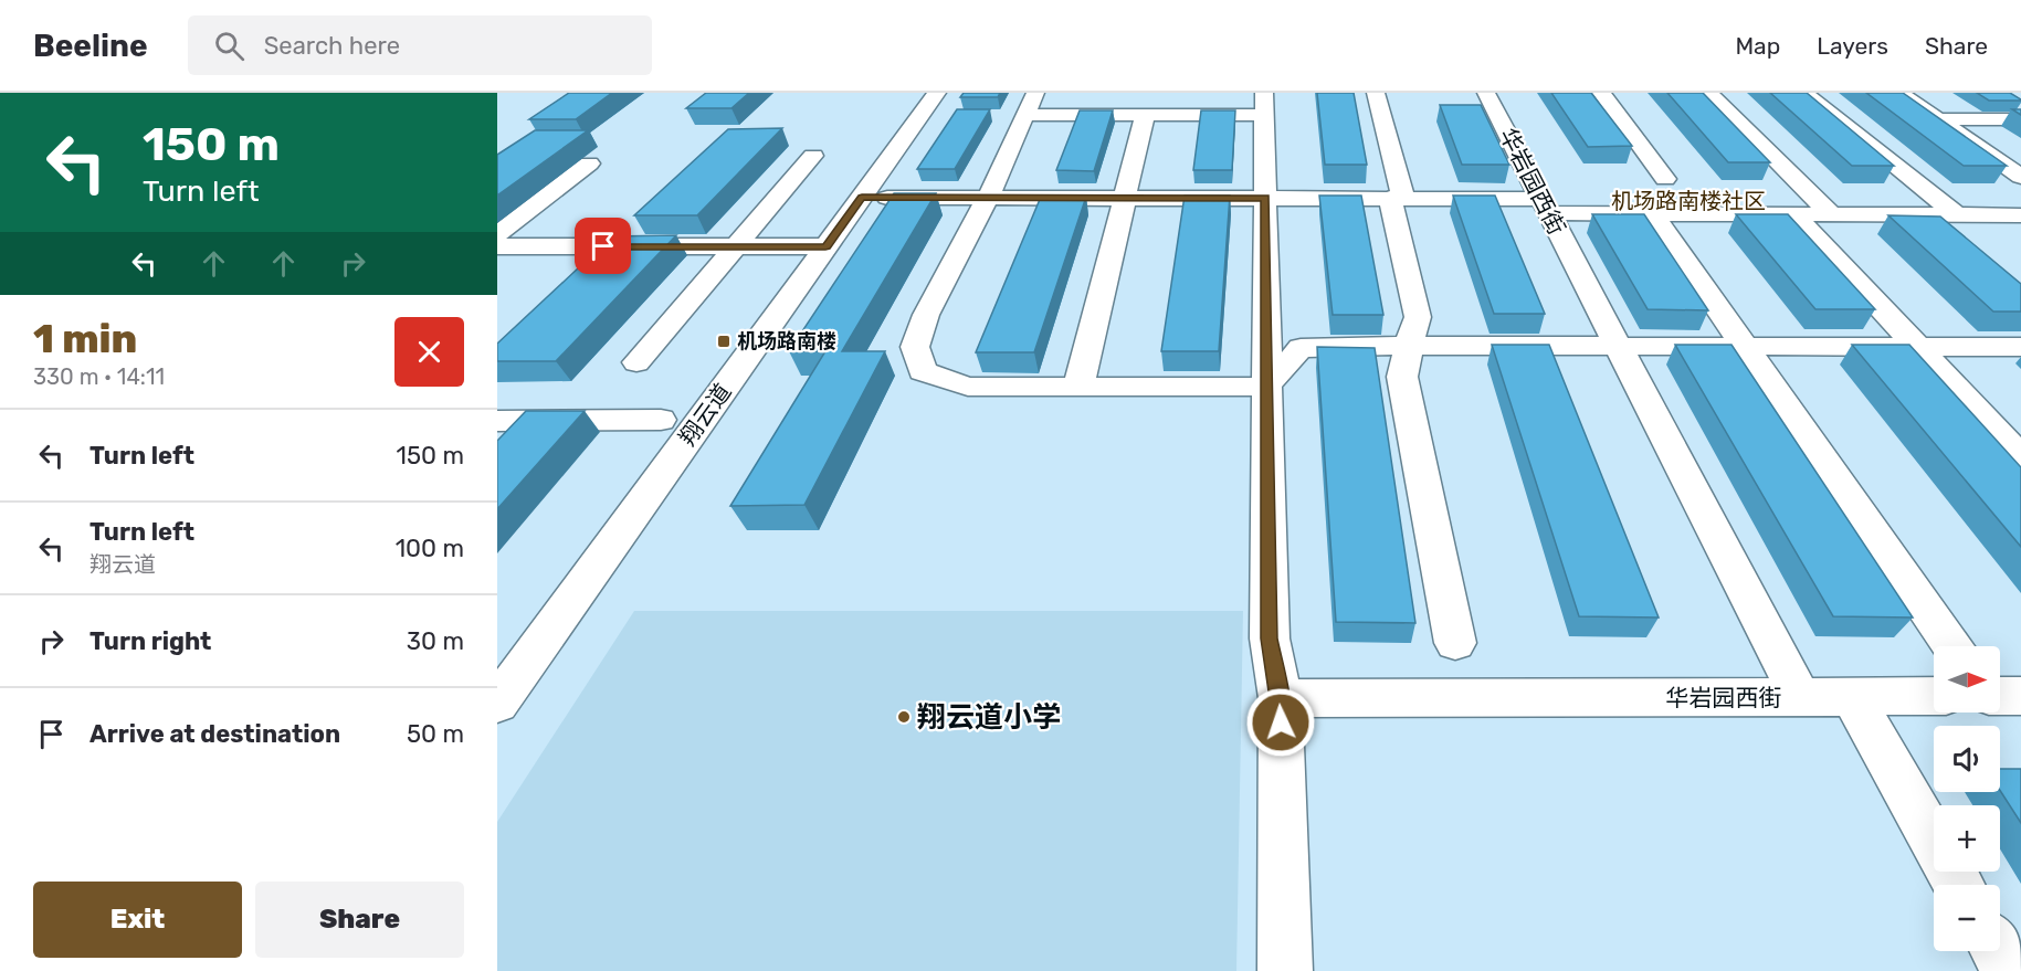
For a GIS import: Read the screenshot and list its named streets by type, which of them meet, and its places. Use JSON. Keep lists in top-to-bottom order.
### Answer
{
  "streets": {
    "street": ["华岩园西街", "翔云道"]
  },
  "districts": ["机场路南楼社区"],
  "places": {
    "transit": ["机场路南楼"],
    "other": ["翔云道小学"]
  },
  "north": "right",
  "page": {
    "header": "Beeline",
    "search": "Search here",
    "nav": ["Map", "Layers", "Share"],
    "turn": ["150 m", "Turn left"],
    "heading": ["1 min", "330 m · 14:11"],
    "list": [
      {
        "name": "Turn left",
        "value": "150 m"
      },
      {
        "name": "Turn left",
        "note": "翔云道",
        "value": "100 m"
      },
      {
        "name": "Turn right",
        "value": "30 m"
      },
      {
        "name": "Arrive at destination",
        "value": "50 m"
      }
    ],
    "map_buttons": ["+", "−"],
    "buttons": ["Exit", "Share"]
  }
}
